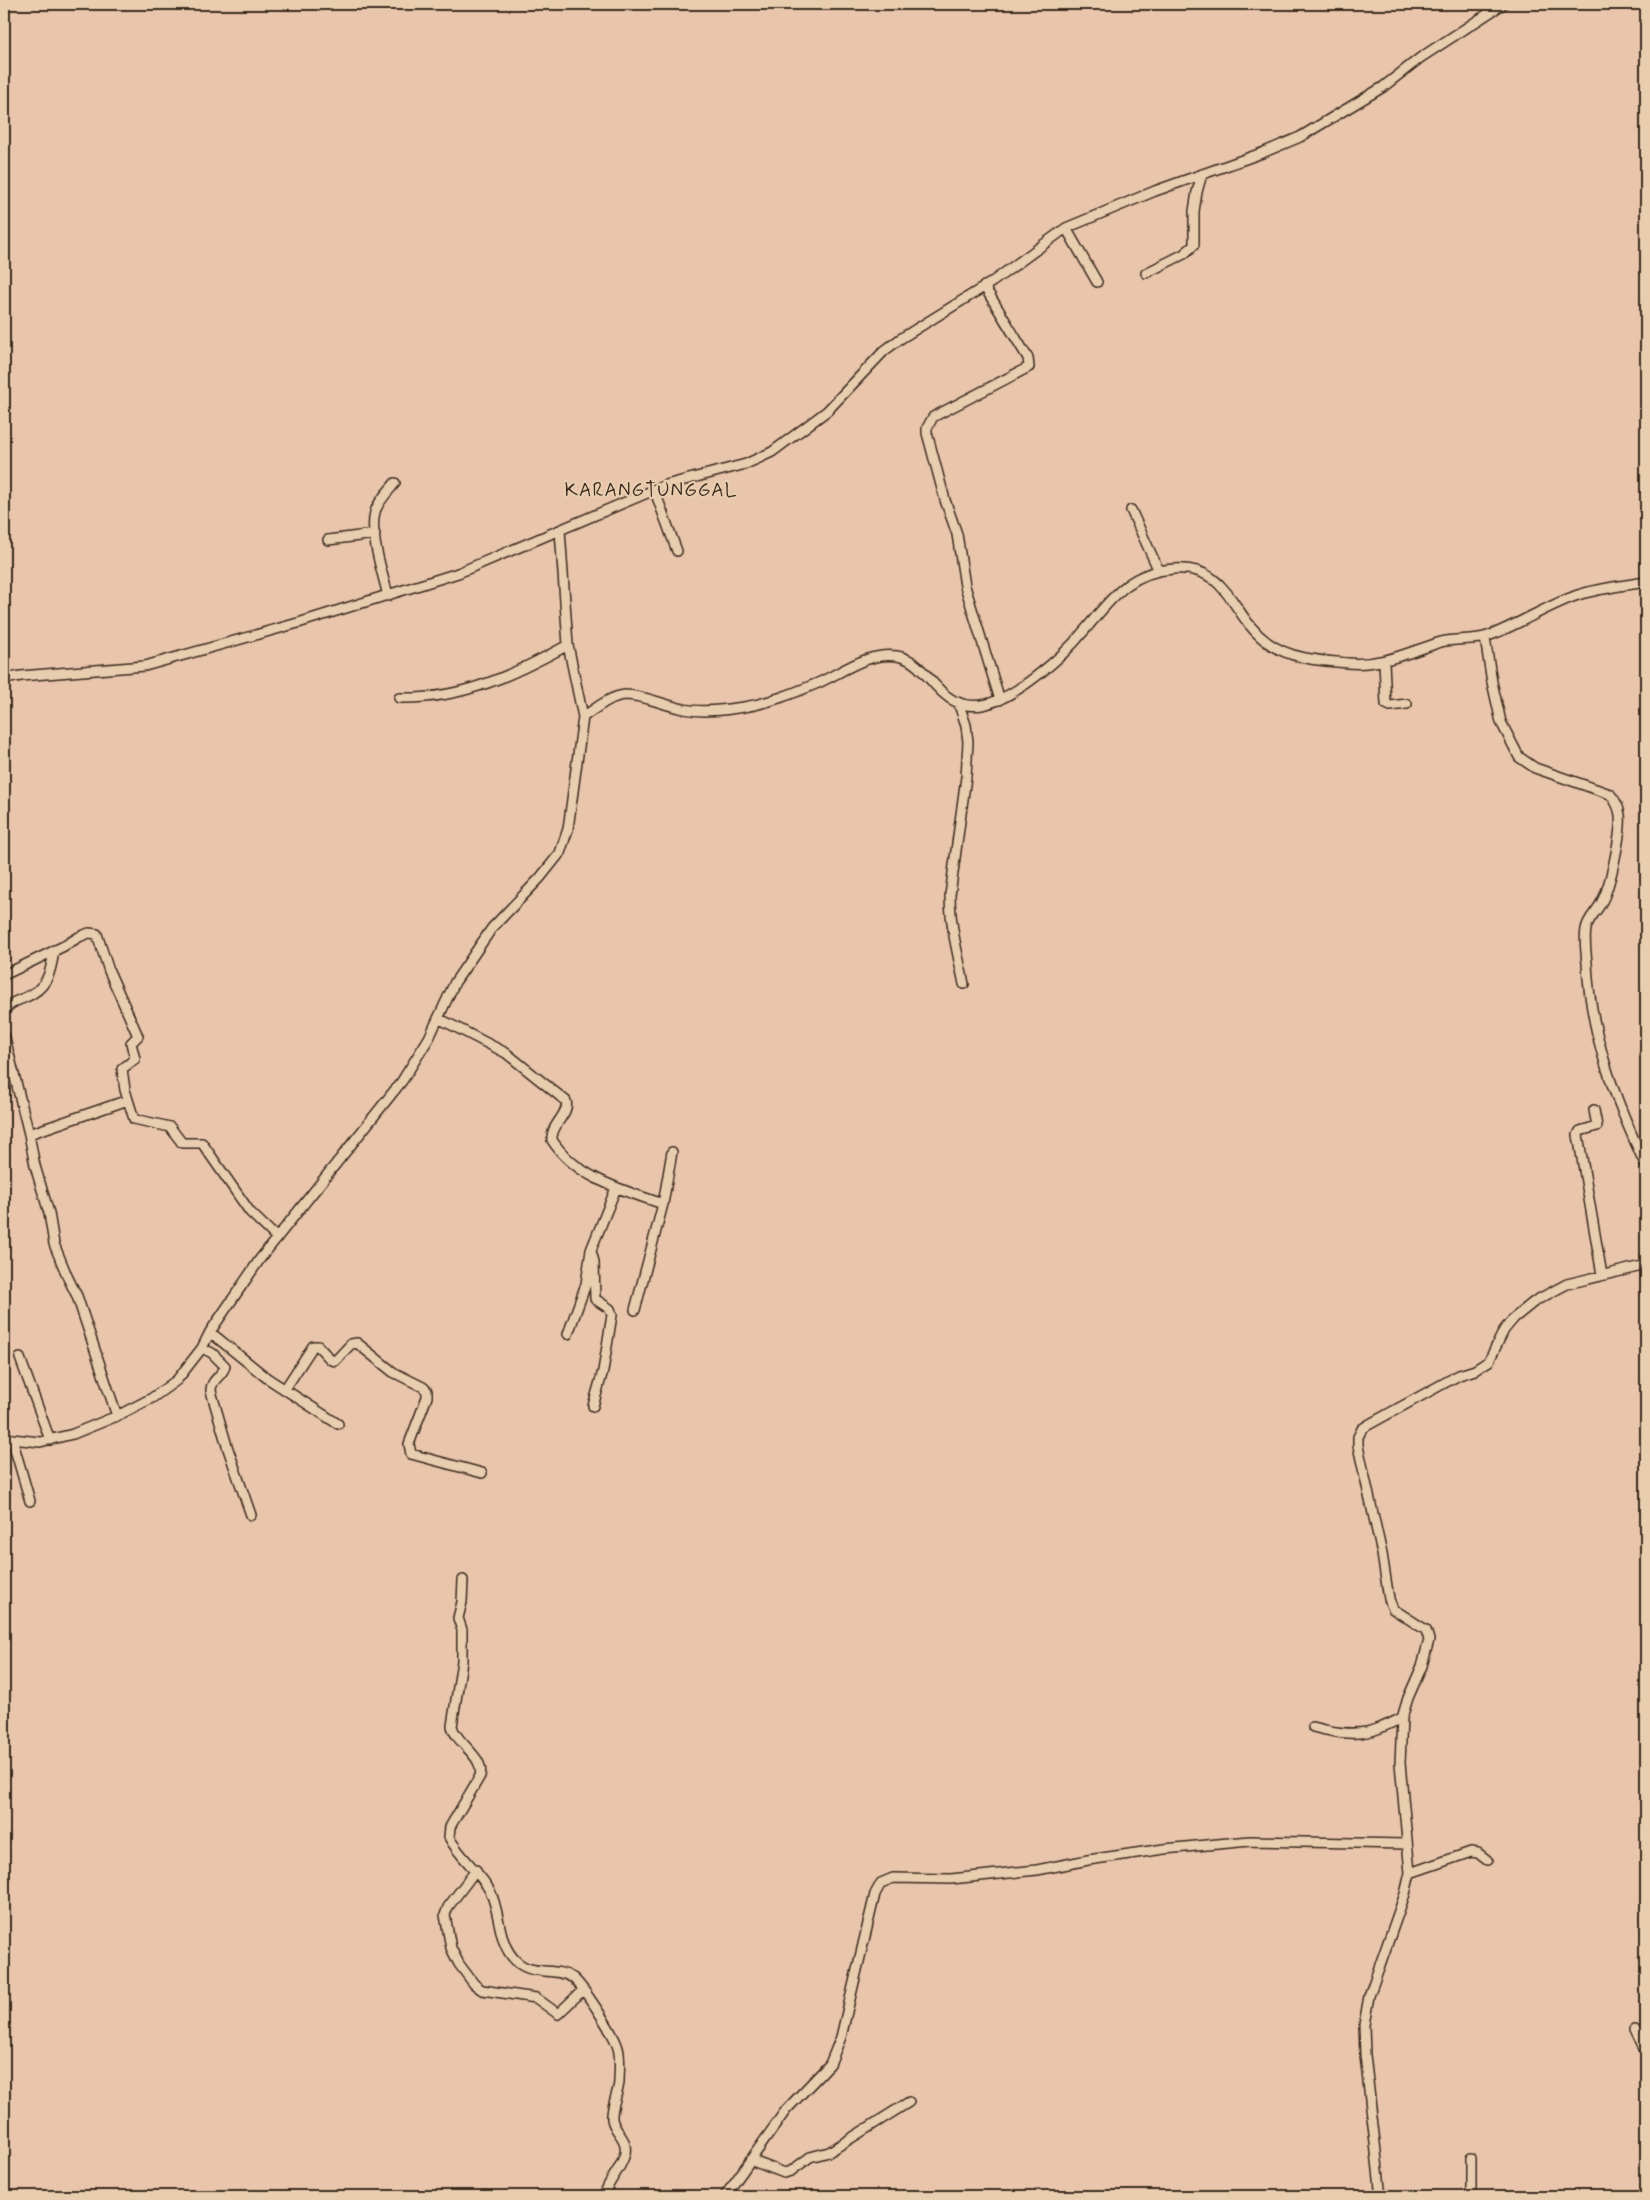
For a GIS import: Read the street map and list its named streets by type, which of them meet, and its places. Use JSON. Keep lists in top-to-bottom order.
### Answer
{
  "districts": ["KARANGTUNGGAL"]
}
